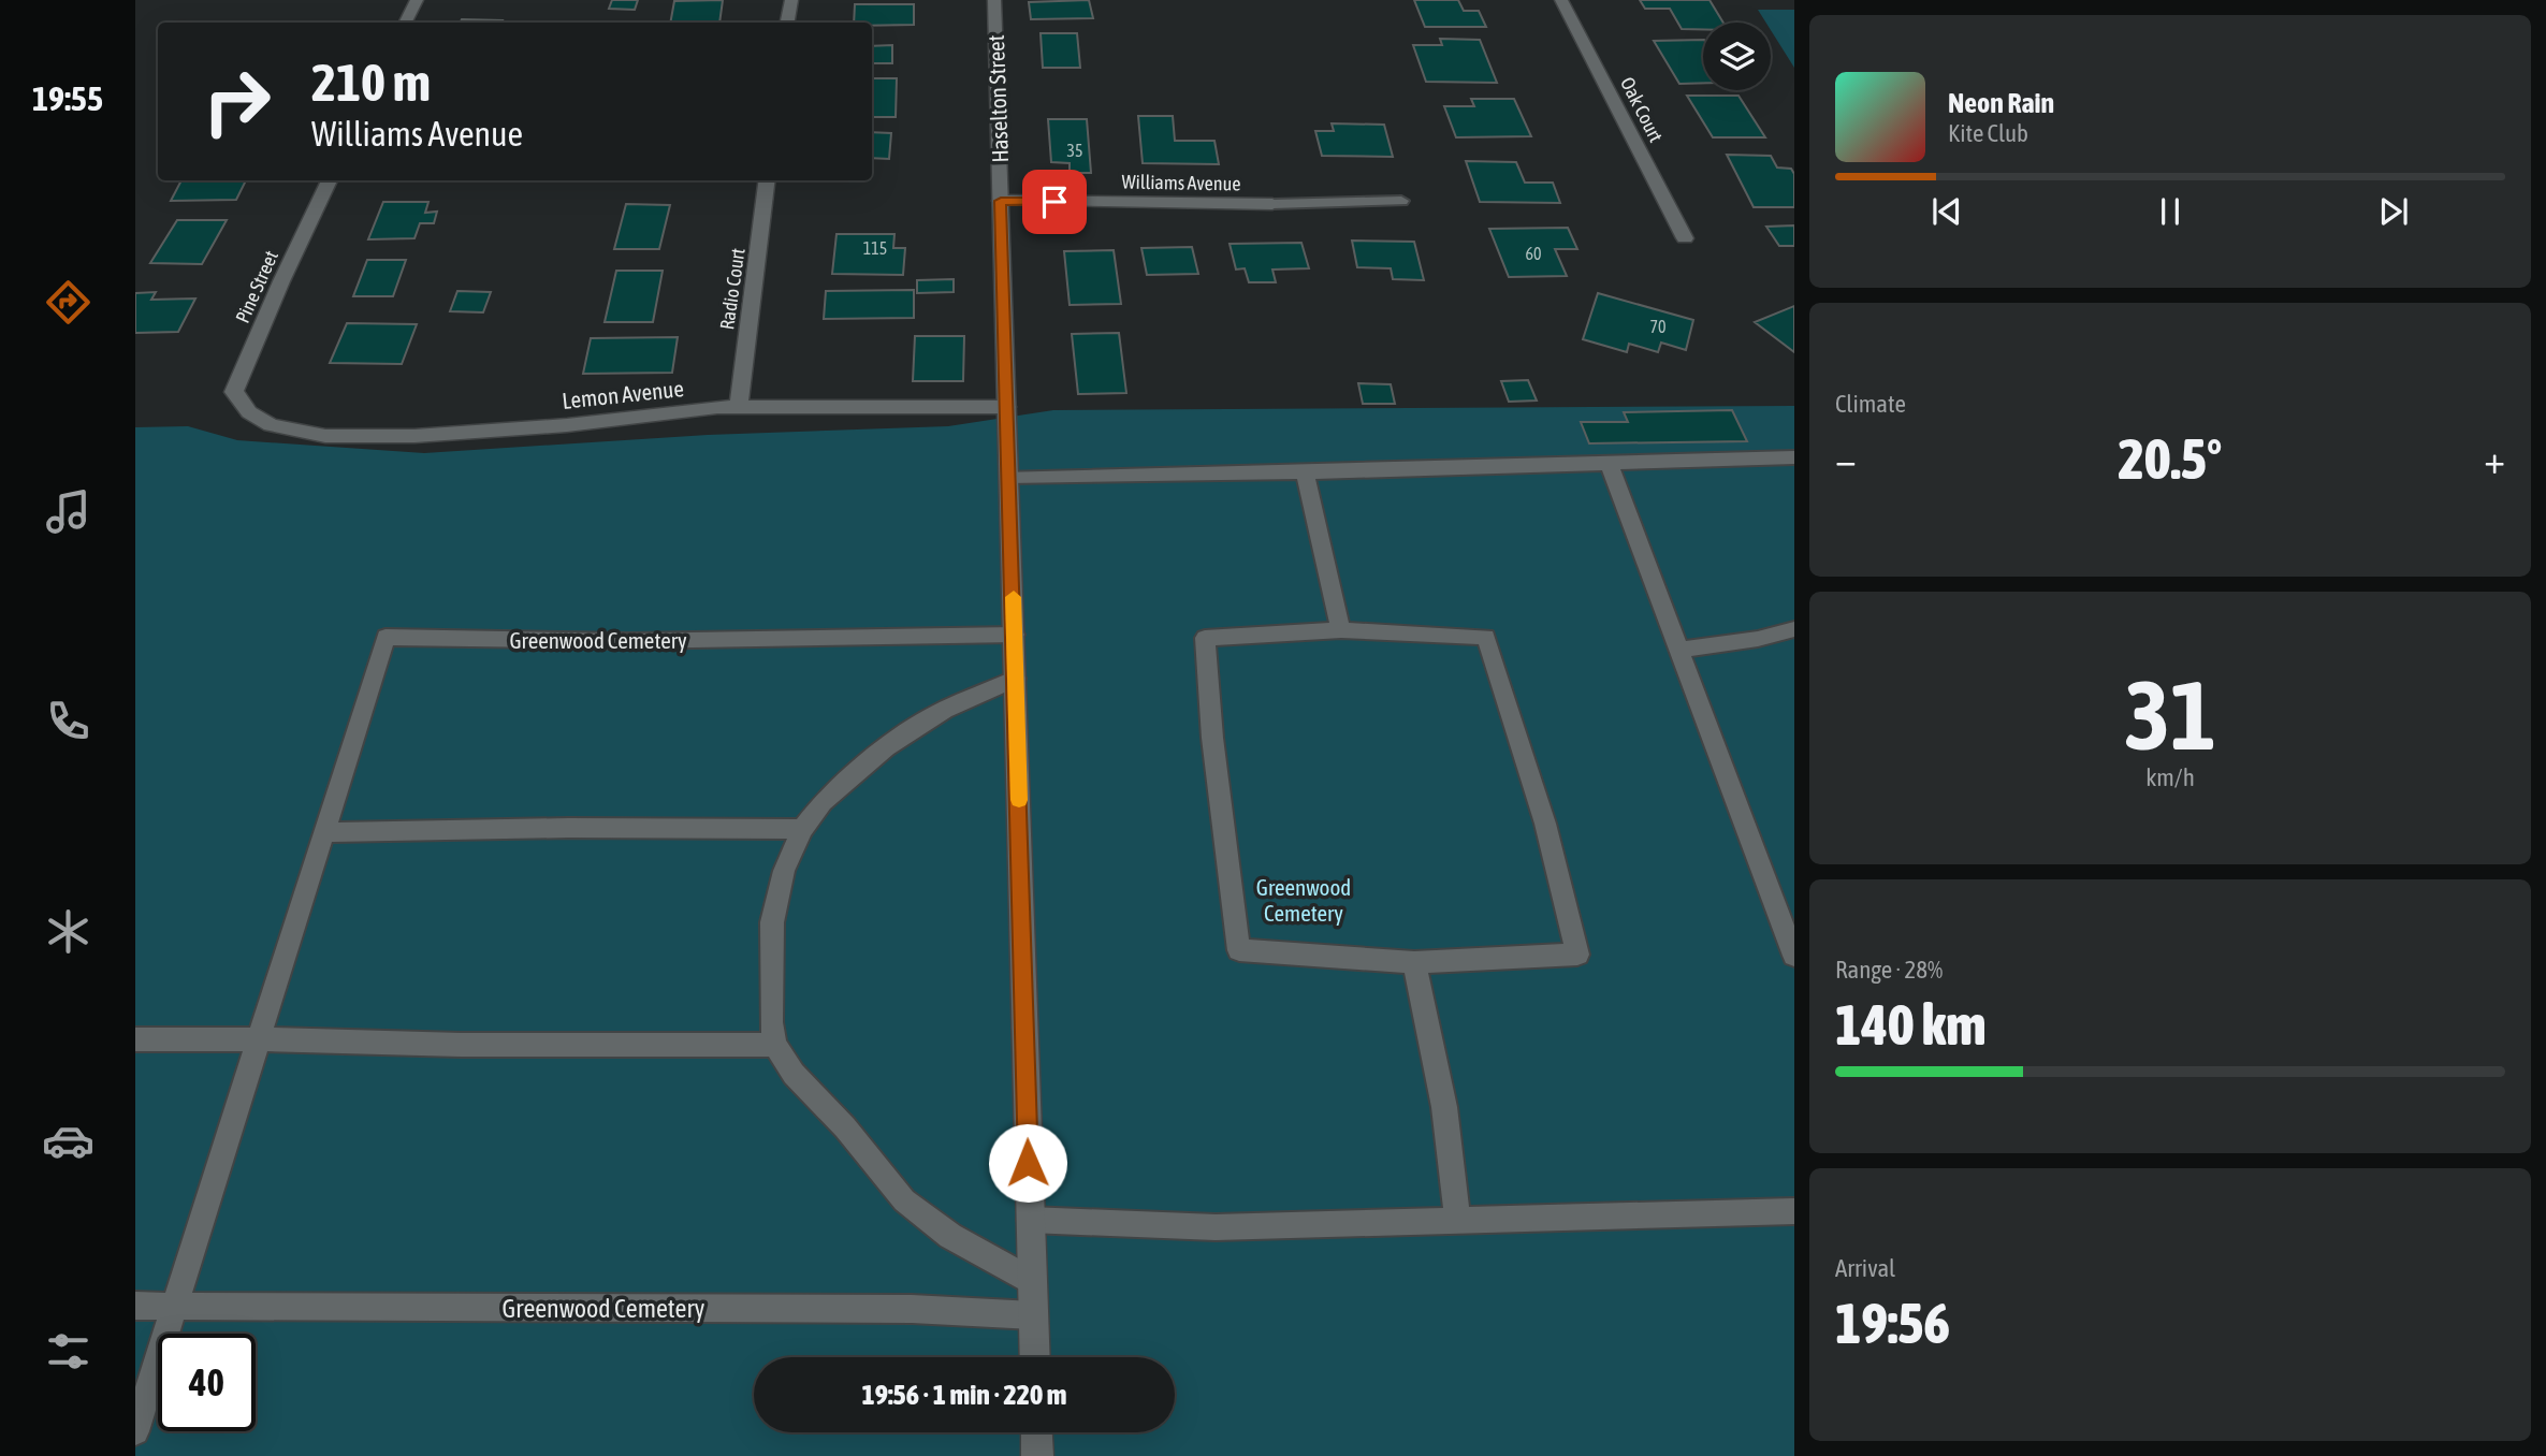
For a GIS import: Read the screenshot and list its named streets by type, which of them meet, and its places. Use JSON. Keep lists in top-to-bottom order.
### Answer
{
  "streets": {
    "street": [
      "Haselton Street",
      "Oak Court",
      "Williams Avenue",
      "Pine Street",
      "Radio Court",
      "Lemon Avenue"
    ],
    "lane": ["Greenwood Cemetery"]
  },
  "crossings": [
    ["Haselton Street", "Williams Avenue"],
    ["Haselton Street", "Lemon Avenue"],
    ["Haselton Street", "Greenwood Cemetery"],
    ["Pine Street", "Lemon Avenue"],
    ["Radio Court", "Lemon Avenue"]
  ],
  "parks": ["Greenwood Cemetery"],
  "house_numbers": [
    "35",
    "115",
    "60",
    "70"
  ],
  "page": {
    "tabs": "19:55",
    "turn": ["210 m", "Williams Avenue"],
    "song": ["Neon Rain", "Kite Club"],
    "tile": [
      "Climate",
      ["31", "km/h"],
      ["Range · 28%", "140 km"],
      ["Arrival", "19:56"]
    ],
    "heat": ["−", "20.5°", "+"],
    "limit": "40",
    "trip": "19:56 · 1 min · 220 m"
  }
}
